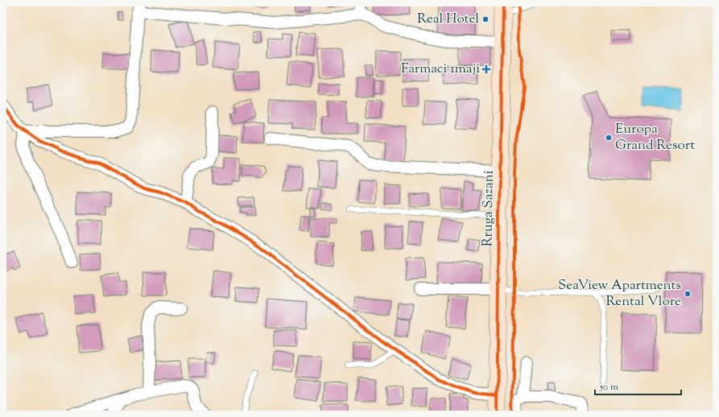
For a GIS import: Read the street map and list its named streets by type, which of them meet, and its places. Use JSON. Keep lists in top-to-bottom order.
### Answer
{
  "streets": {
    "main road": ["Rruga Sazani"]
  },
  "places": {
    "other": ["Real Hotel", "Europa Grand Resort", "SeaView Apartments Rental Vlore"],
    "health": ["Farmaci 1maji"]
  },
  "scale_bar": "50 m"
}
